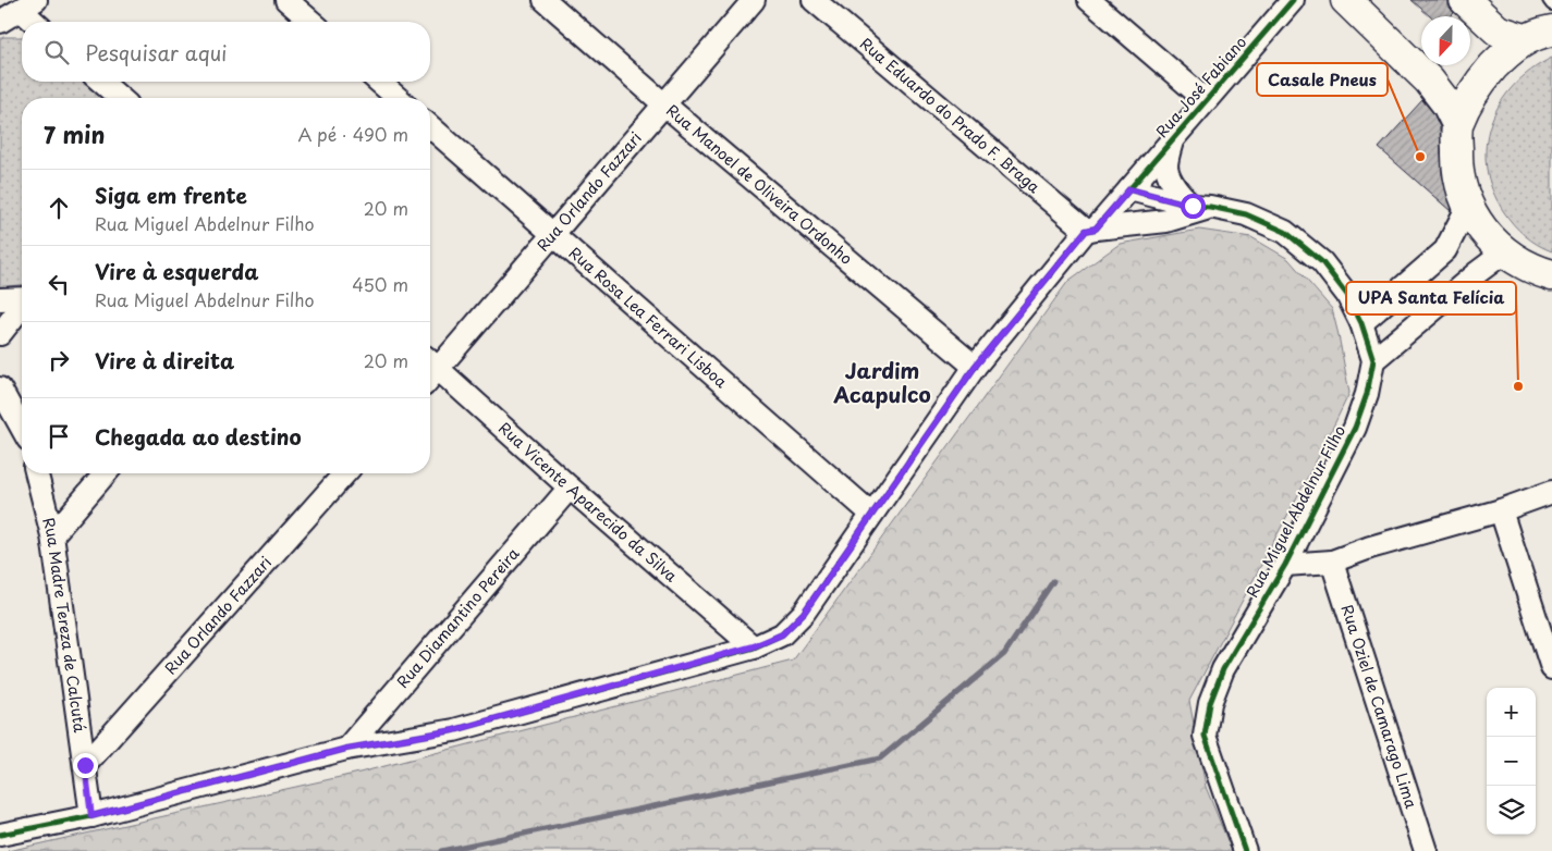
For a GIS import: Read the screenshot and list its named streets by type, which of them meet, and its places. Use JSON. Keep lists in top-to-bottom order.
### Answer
{
  "streets": {
    "street": [
      "Rua José Fabiano",
      "Rua Eduardo do Prado F. Braga",
      "Rua Manoel de Oliveira Ordonho",
      "Rua Orlando Fazzari",
      "Rua Rosa Lea Ferrari Lisboa",
      "Rua Vicente Aparecido da Silva",
      "Rua Miguel Abdelnur Filho",
      "Rua Diamantino Pereira",
      "Rua Madre Tereza de Calcutá",
      "Rua Oziel de Camarago Lima"
    ]
  },
  "crossings": [
    ["Rua José Fabiano", "Rua Miguel Abdelnur Filho"],
    ["Rua Eduardo do Prado F. Braga", "Rua Miguel Abdelnur Filho"],
    ["Rua Manoel de Oliveira Ordonho", "Rua Orlando Fazzari"],
    ["Rua Orlando Fazzari", "Rua Rosa Lea Ferrari Lisboa"],
    ["Rua Orlando Fazzari", "Rua Vicente Aparecido da Silva"],
    ["Rua Orlando Fazzari", "Rua Madre Tereza de Calcutá"],
    ["Rua Vicente Aparecido da Silva", "Rua Diamantino Pereira"]
  ],
  "districts": ["Jardim Acapulco"],
  "places": ["Casale Pneus", "UPA Santa Felícia"],
  "north": "bottom",
  "page": {
    "search": "Pesquisar aqui",
    "heading": ["7 min", "A pé · 490 m"],
    "list": [
      ["Siga em frente", "Rua Miguel Abdelnur Filho", "20 m"],
      ["Vire à esquerda", "Rua Miguel Abdelnur Filho", "450 m"],
      ["Vire à direita", "20 m"],
      "Chegada ao destino"
    ],
    "map_buttons": ["+", "−"]
  }
}
